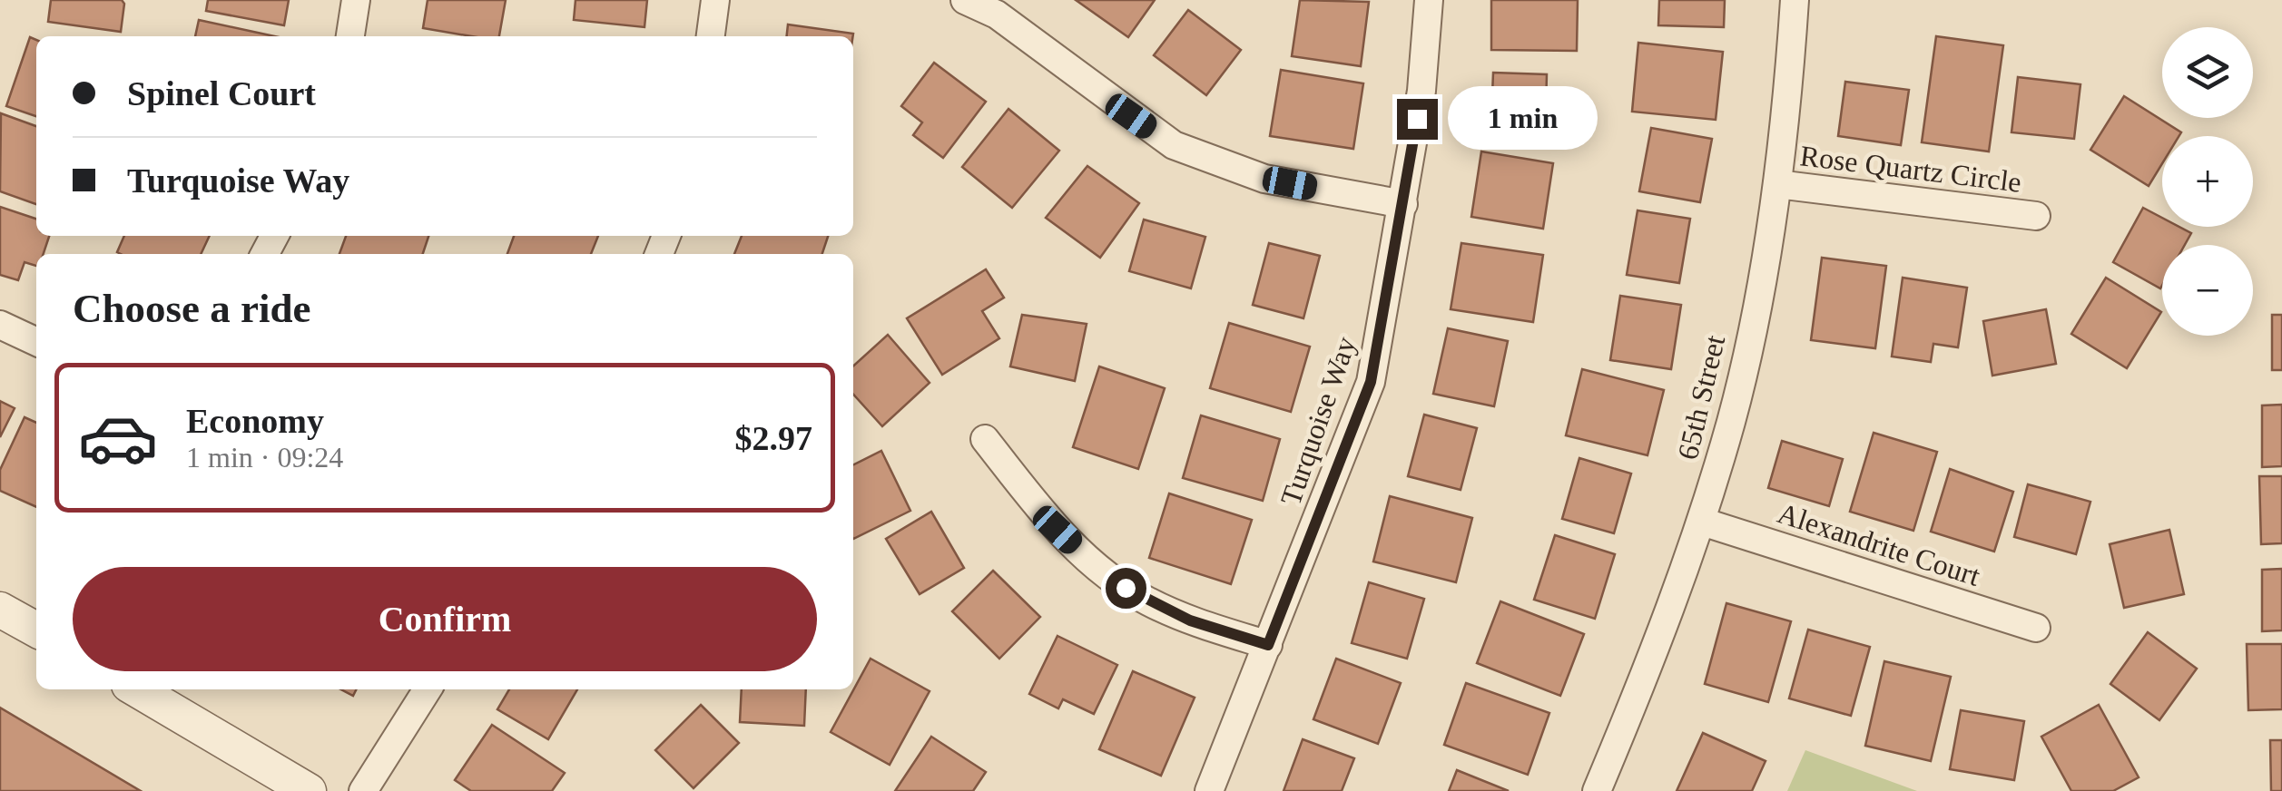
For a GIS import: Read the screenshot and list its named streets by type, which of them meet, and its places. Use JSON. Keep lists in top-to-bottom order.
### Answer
{
  "streets": {
    "street": [
      "Rose Quartz Circle",
      "65th Street",
      "Turquoise Way",
      "Alexandrite Court"
    ]
  },
  "crossings": [
    ["Rose Quartz Circle", "65th Street"],
    ["65th Street", "Alexandrite Court"]
  ],
  "page": {
    "map_buttons": ["+", "−"],
    "banner": ["Spinel Court", "Turquoise Way"],
    "bubble": "1 min",
    "heading": "Choose a ride",
    "list": [
      {
        "name": "Economy",
        "note": "1 min · 09:24",
        "value": "$2.97"
      }
    ],
    "buttons": "Confirm"
  }
}
